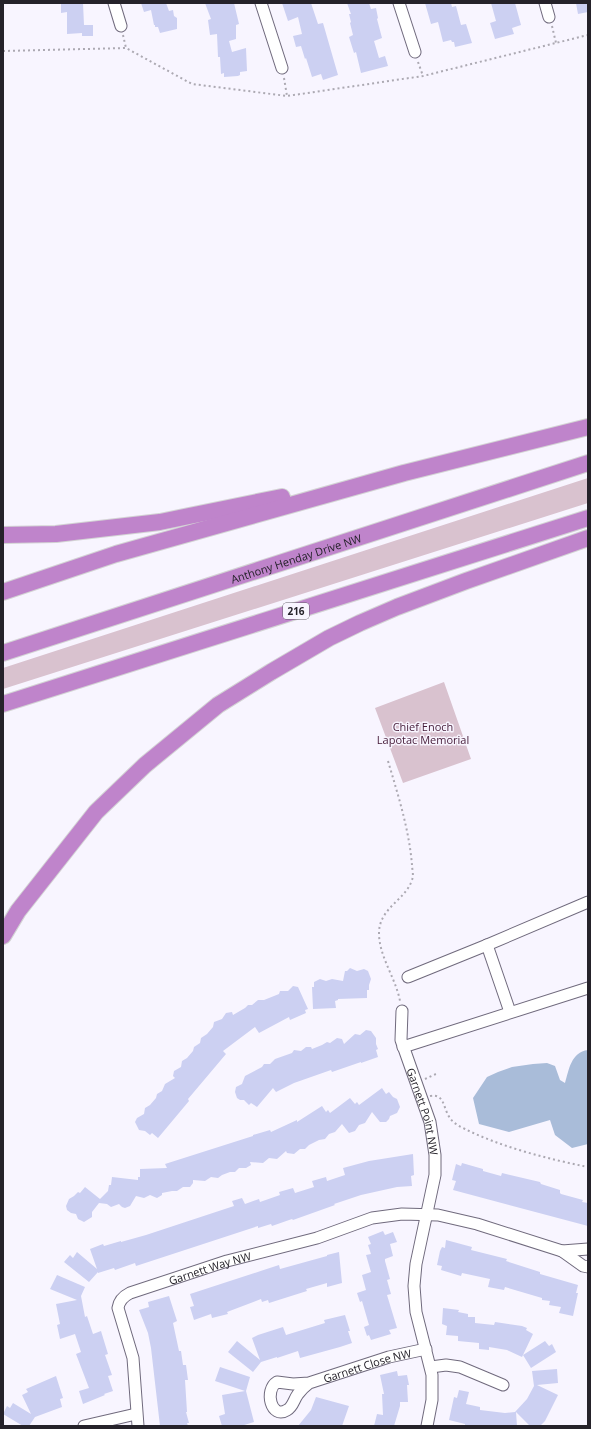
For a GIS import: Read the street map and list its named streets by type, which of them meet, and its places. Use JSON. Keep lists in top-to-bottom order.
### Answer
{
  "streets": {
    "highway": ["Anthony Henday Drive NW", "216"],
    "street": ["Garnett Point NW", "Garnett Way NW", "Garnett Close NW"]
  },
  "crossings": [
    ["Garnett Point NW", "Garnett Way NW"]
  ],
  "parks": ["Chief Enoch Lapotac Memorial"]
}
